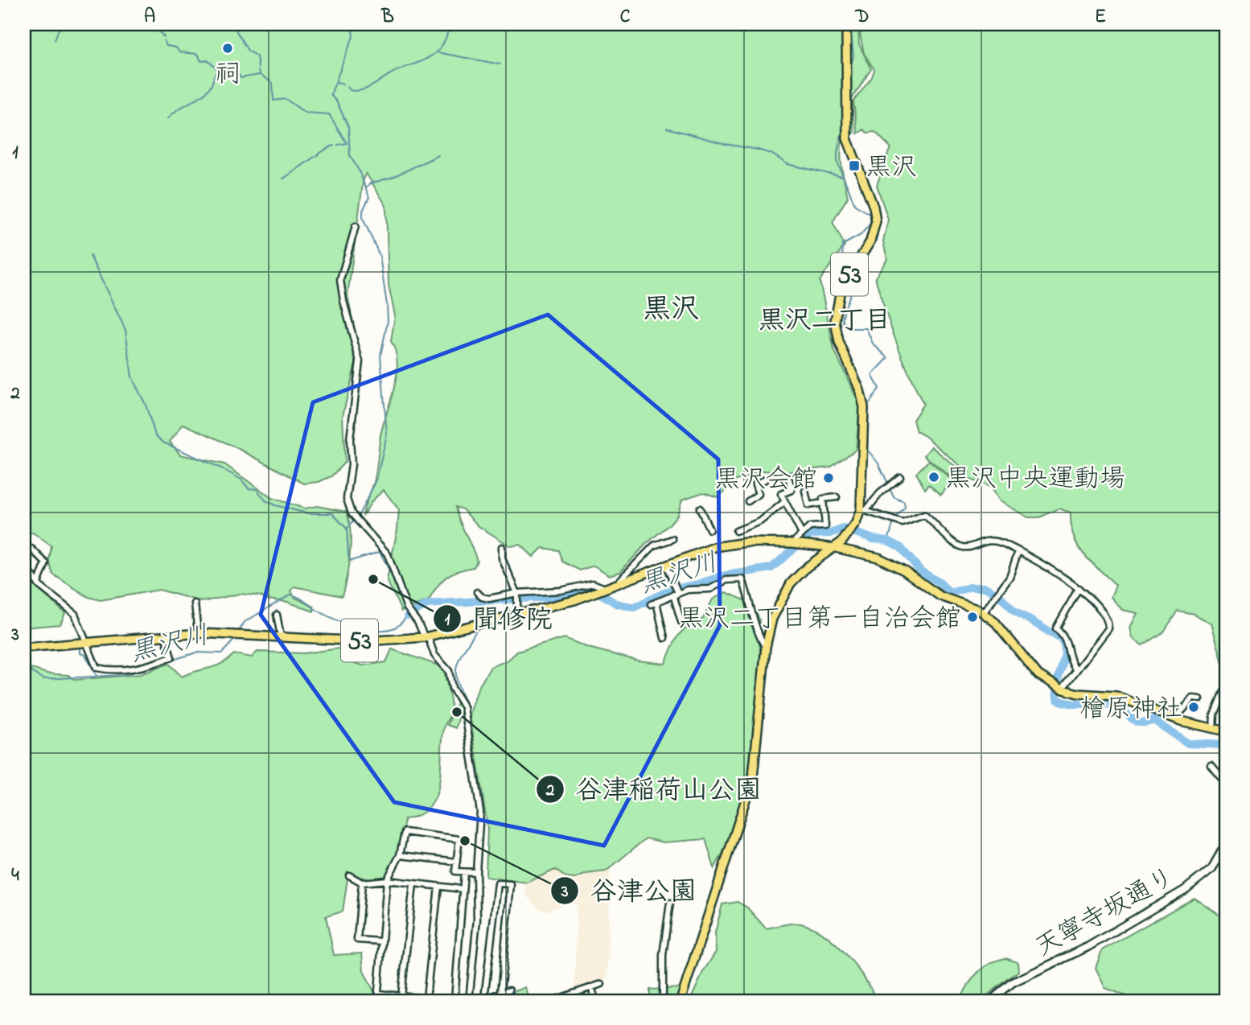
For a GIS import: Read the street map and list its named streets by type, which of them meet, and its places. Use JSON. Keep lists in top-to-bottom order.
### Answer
{
  "streets": {
    "main road": ["53"],
    "street": ["天寧寺坂通り"]
  },
  "districts": ["黒沢", "黒沢二丁目"],
  "water": ["黒沢川"],
  "places": {
    "other": [
      "祠",
      "黒沢中央運動場",
      "黒沢会館",
      "聞修院",
      "黒沢二丁目第一自治会館",
      "檜原神社",
      "谷津稲荷山公園",
      "谷津公園"
    ],
    "transit": ["黒沢"]
  },
  "grid": {
    "columns": [
      "A",
      "B",
      "C",
      "D",
      "E"
    ],
    "rows": [
      "1",
      "2",
      "3",
      "4"
    ]
  }
}
